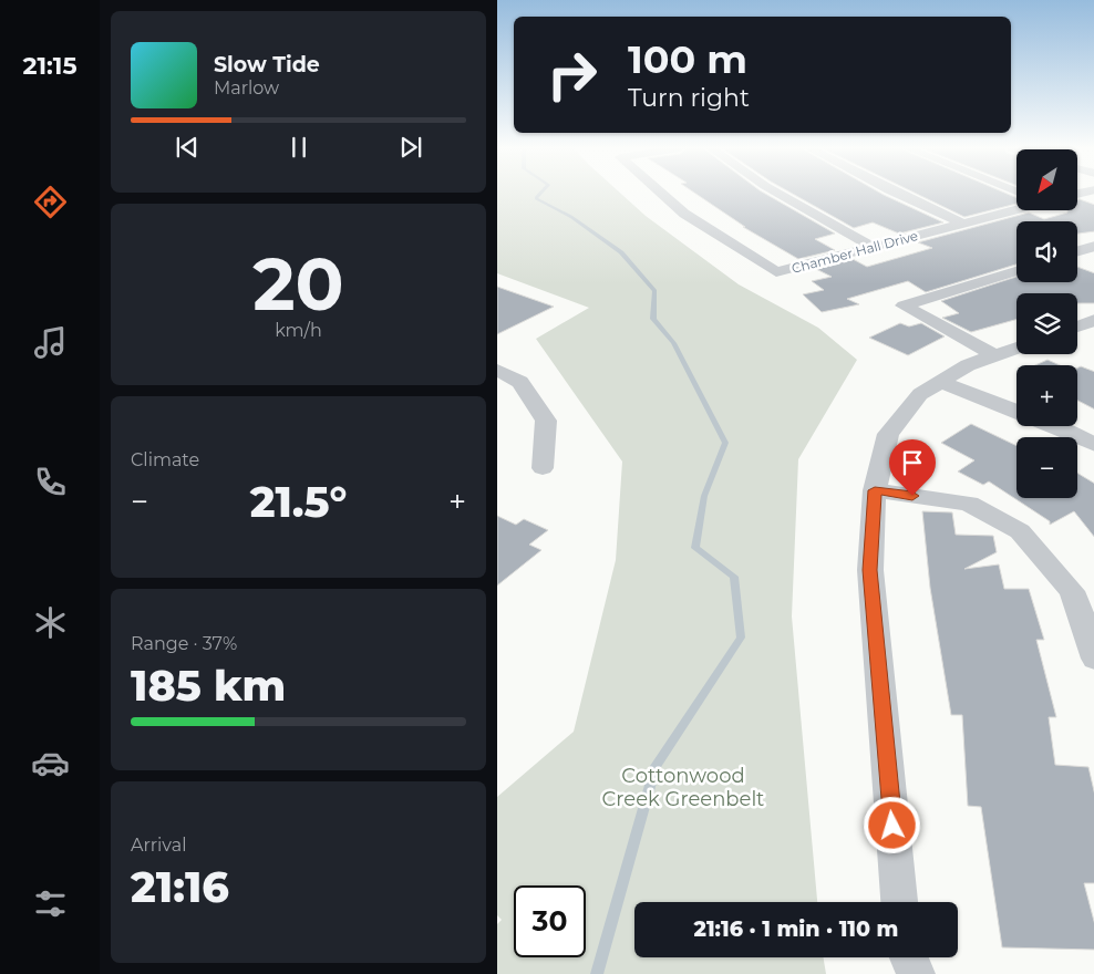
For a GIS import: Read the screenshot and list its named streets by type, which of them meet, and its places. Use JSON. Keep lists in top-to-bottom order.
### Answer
{
  "streets": {
    "street": ["Chamber Hall Drive"]
  },
  "parks": ["Cottonwood Creek Greenbelt"],
  "north": "bottom left",
  "page": {
    "tabs": "21:15",
    "turn": ["100 m", "Turn right"],
    "song": ["Slow Tide", "Marlow"],
    "map_buttons": ["+", "−"],
    "tile": [
      ["20", "km/h"],
      "Climate",
      ["Range · 37%", "185 km"],
      ["Arrival", "21:16"]
    ],
    "heat": ["−", "21.5°", "+"],
    "limit": "30",
    "trip": "21:16 · 1 min · 110 m"
  }
}
